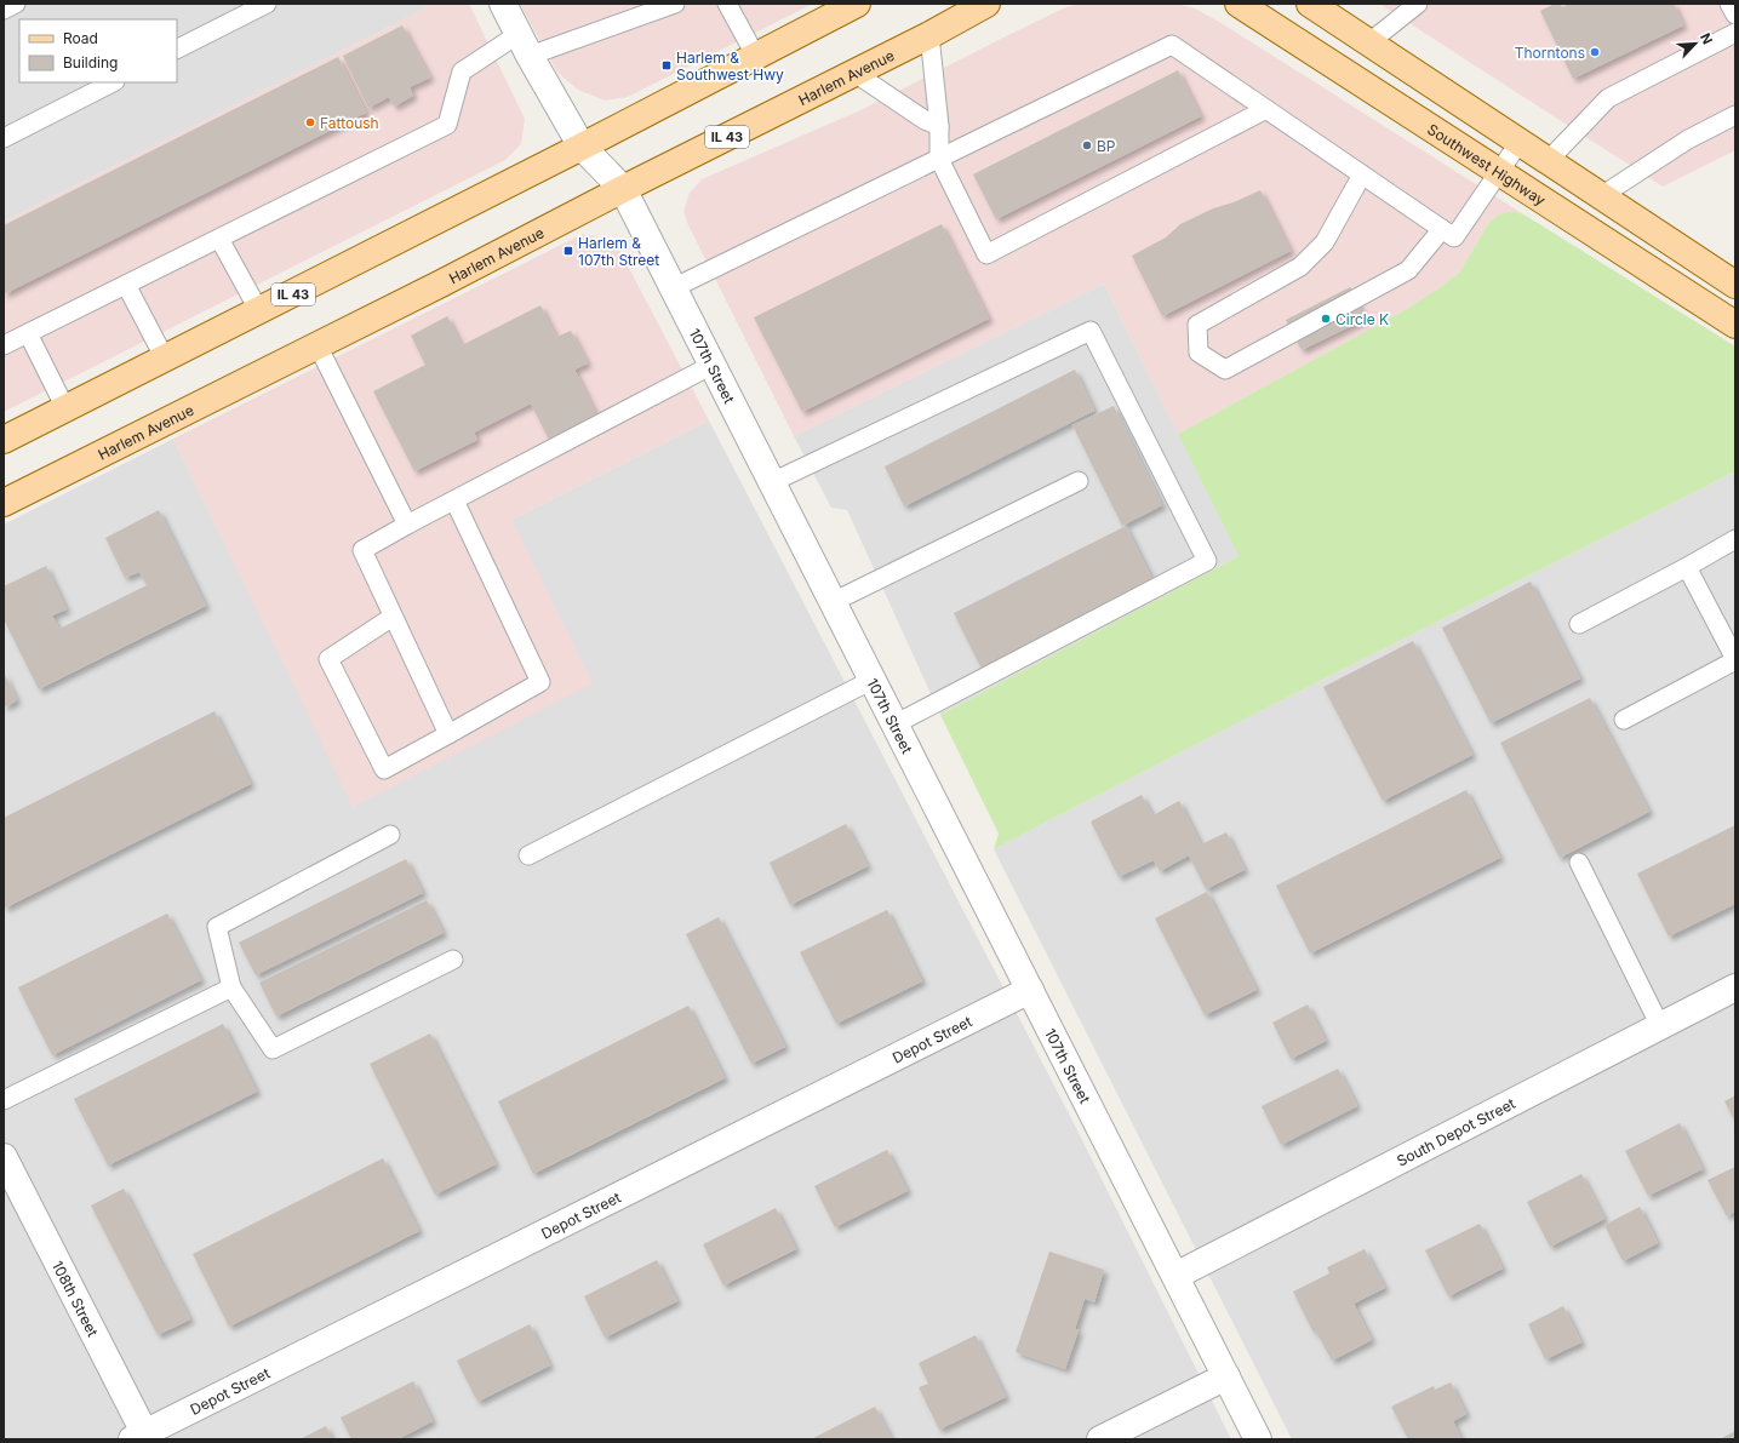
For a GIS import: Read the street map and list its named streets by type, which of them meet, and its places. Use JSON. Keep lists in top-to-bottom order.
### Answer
{
  "streets": {
    "main road": ["Harlem Avenue", "IL 43", "Southwest Highway"],
    "street": [
      "107th Street",
      "Depot Street",
      "South Depot Street",
      "108th Street"
    ]
  },
  "crossings": [
    ["Harlem Avenue", "107th Street"],
    ["IL 43", "107th Street"],
    ["107th Street", "Depot Street"],
    ["107th Street", "South Depot Street"],
    ["Depot Street", "108th Street"]
  ],
  "places": {
    "other": [
      "Thorntons",
      "Fattoush",
      "BP",
      "Circle K"
    ],
    "transit": ["Harlem & Southwest Hwy", "Harlem & 107th Street"]
  },
  "legend": ["Road", "Building"],
  "north": "top right"
}
